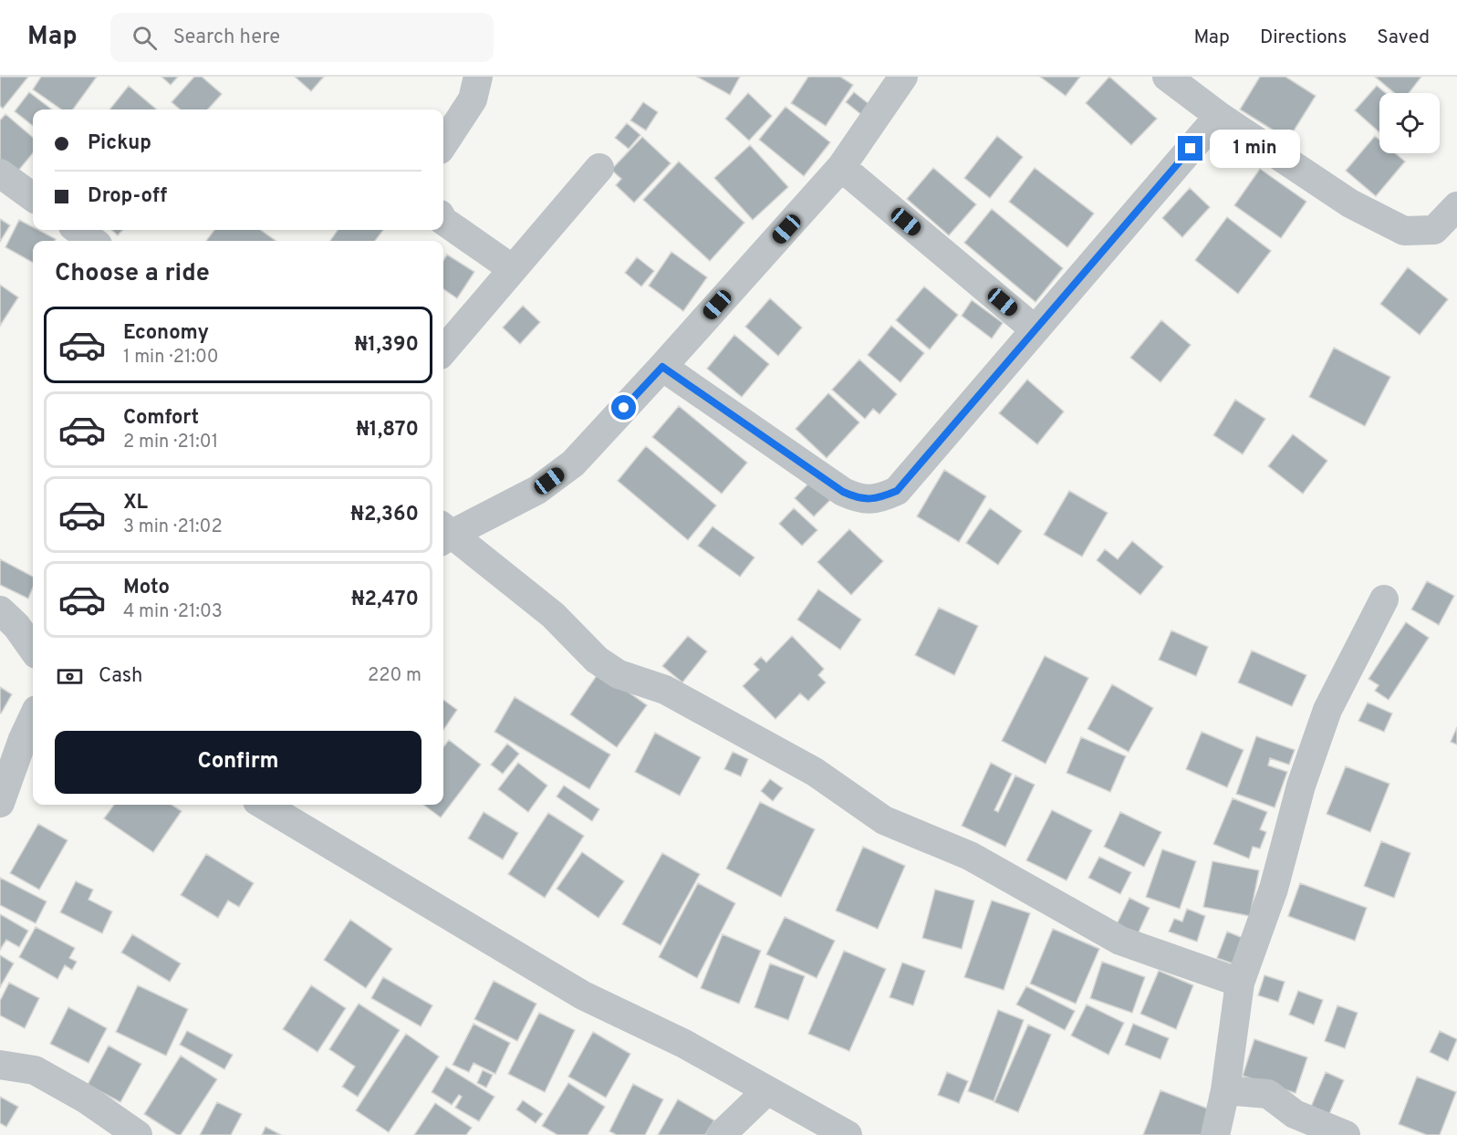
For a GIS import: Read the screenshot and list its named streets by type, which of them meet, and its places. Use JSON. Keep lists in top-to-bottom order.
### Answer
{
  "page": {
    "header": "Map",
    "search": "Search here",
    "nav": ["Map", "Directions", "Saved"],
    "banner": ["Pickup", "Drop-off"],
    "bubble": "1 min",
    "heading": "Choose a ride",
    "list": [
      {
        "name": "Economy",
        "note": "1 min · 21:00",
        "value": "₦1,390"
      },
      {
        "name": "Comfort",
        "note": "2 min · 21:01",
        "value": "₦1,870"
      },
      {
        "name": "XL",
        "note": "3 min · 21:02",
        "value": "₦2,360"
      },
      {
        "name": "Moto",
        "note": "4 min · 21:03",
        "value": "₦2,470"
      }
    ],
    "pay": ["Cash", "220 m"],
    "buttons": "Confirm"
  }
}
